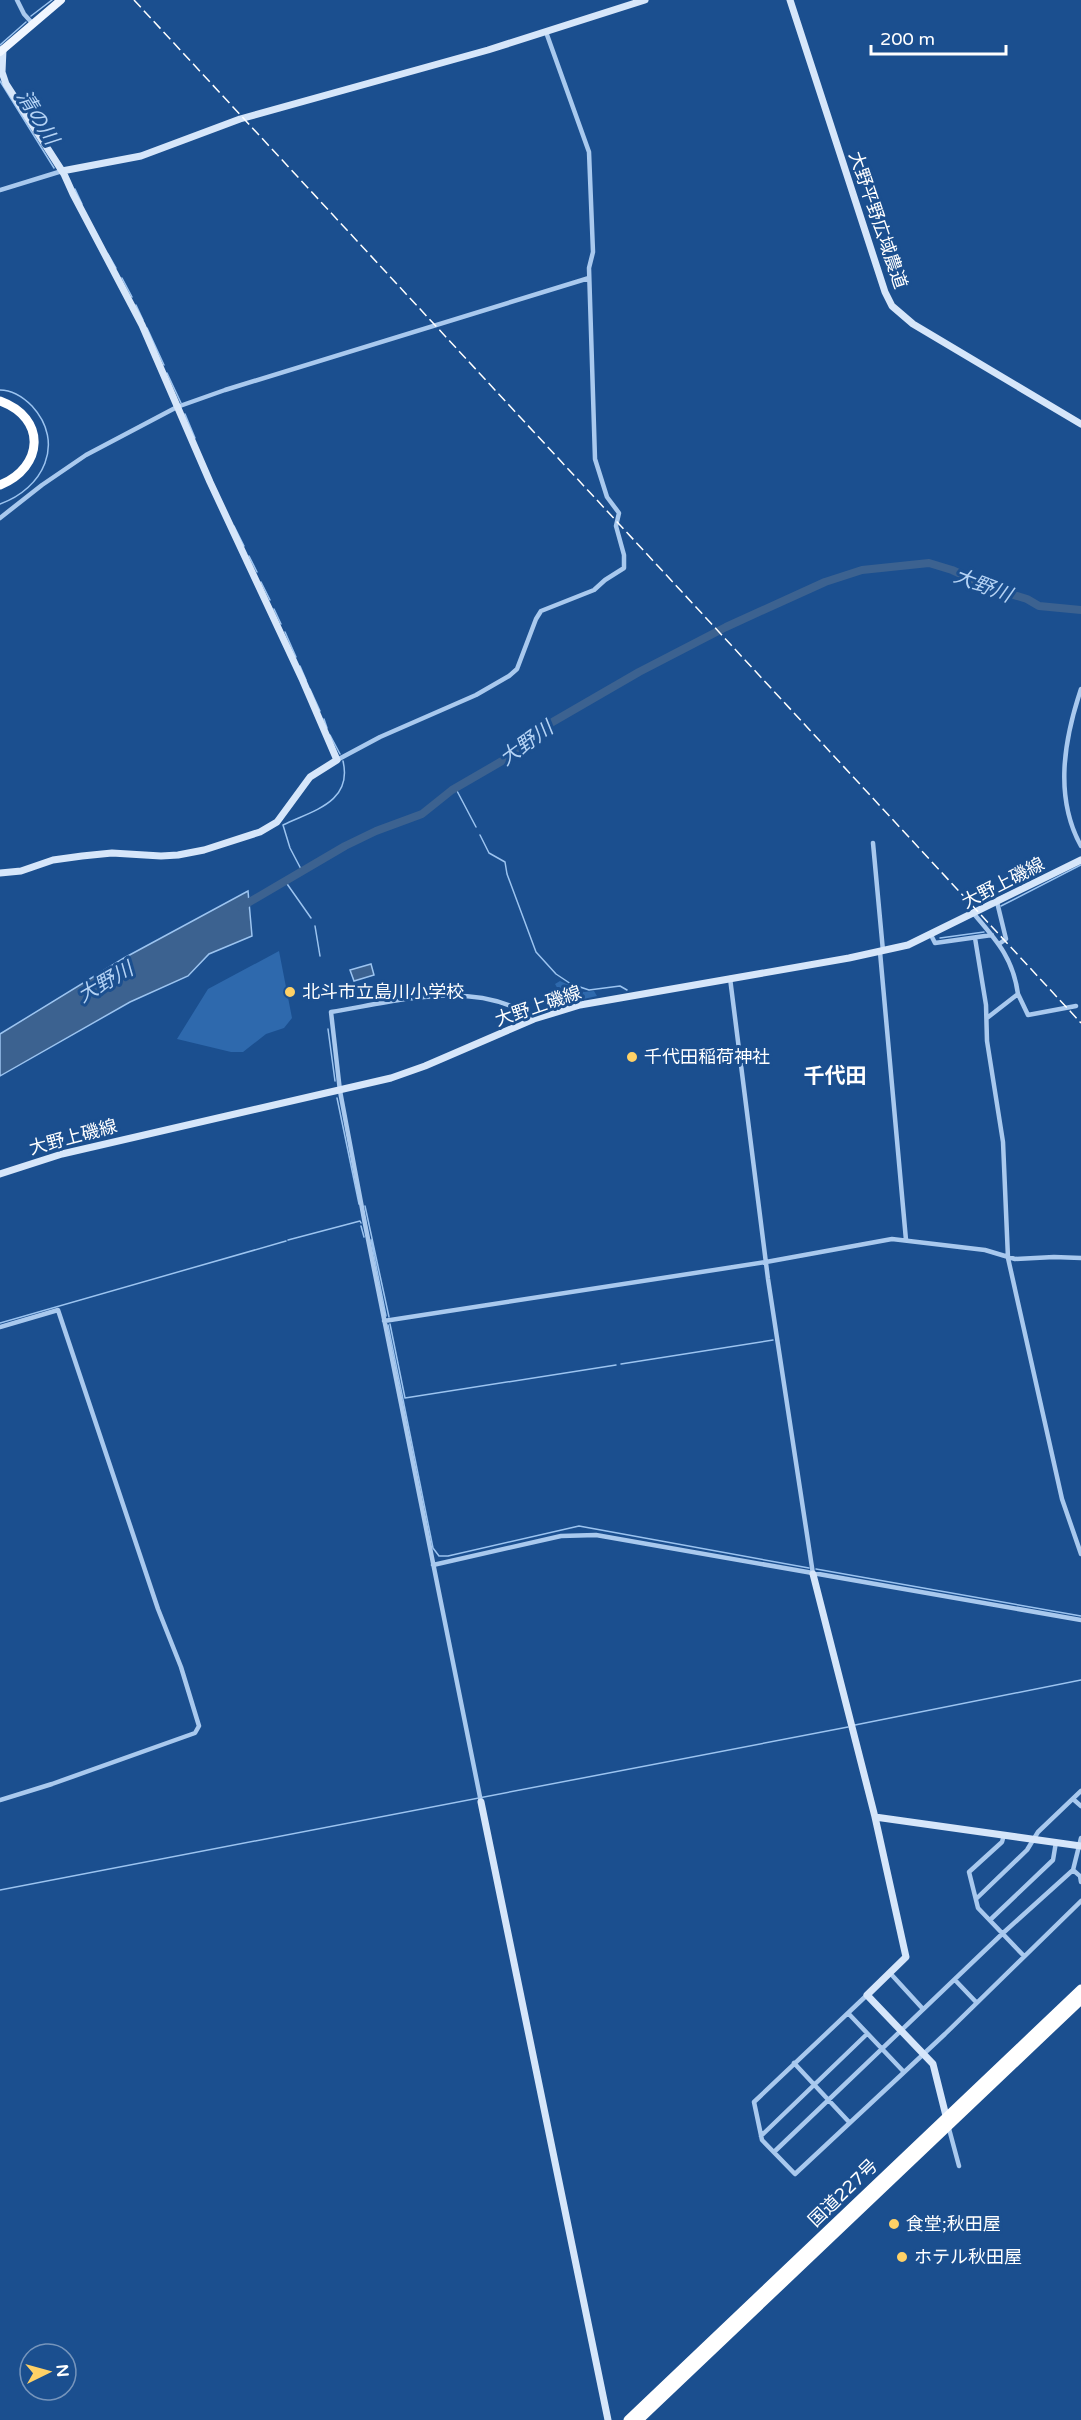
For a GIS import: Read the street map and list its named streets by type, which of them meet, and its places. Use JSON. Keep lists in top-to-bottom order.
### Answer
{
  "streets": {
    "highway": ["国道227号"],
    "street": ["大野平野広域農道", "大野上磯線"]
  },
  "districts": ["千代田"],
  "water": ["清の川", "大野川"],
  "places": [
    "北斗市立島川小学校",
    "千代田稲荷神社",
    "食堂;秋田屋",
    "ホテル秋田屋"
  ],
  "scale_bar": "200 m",
  "north": "right"
}
